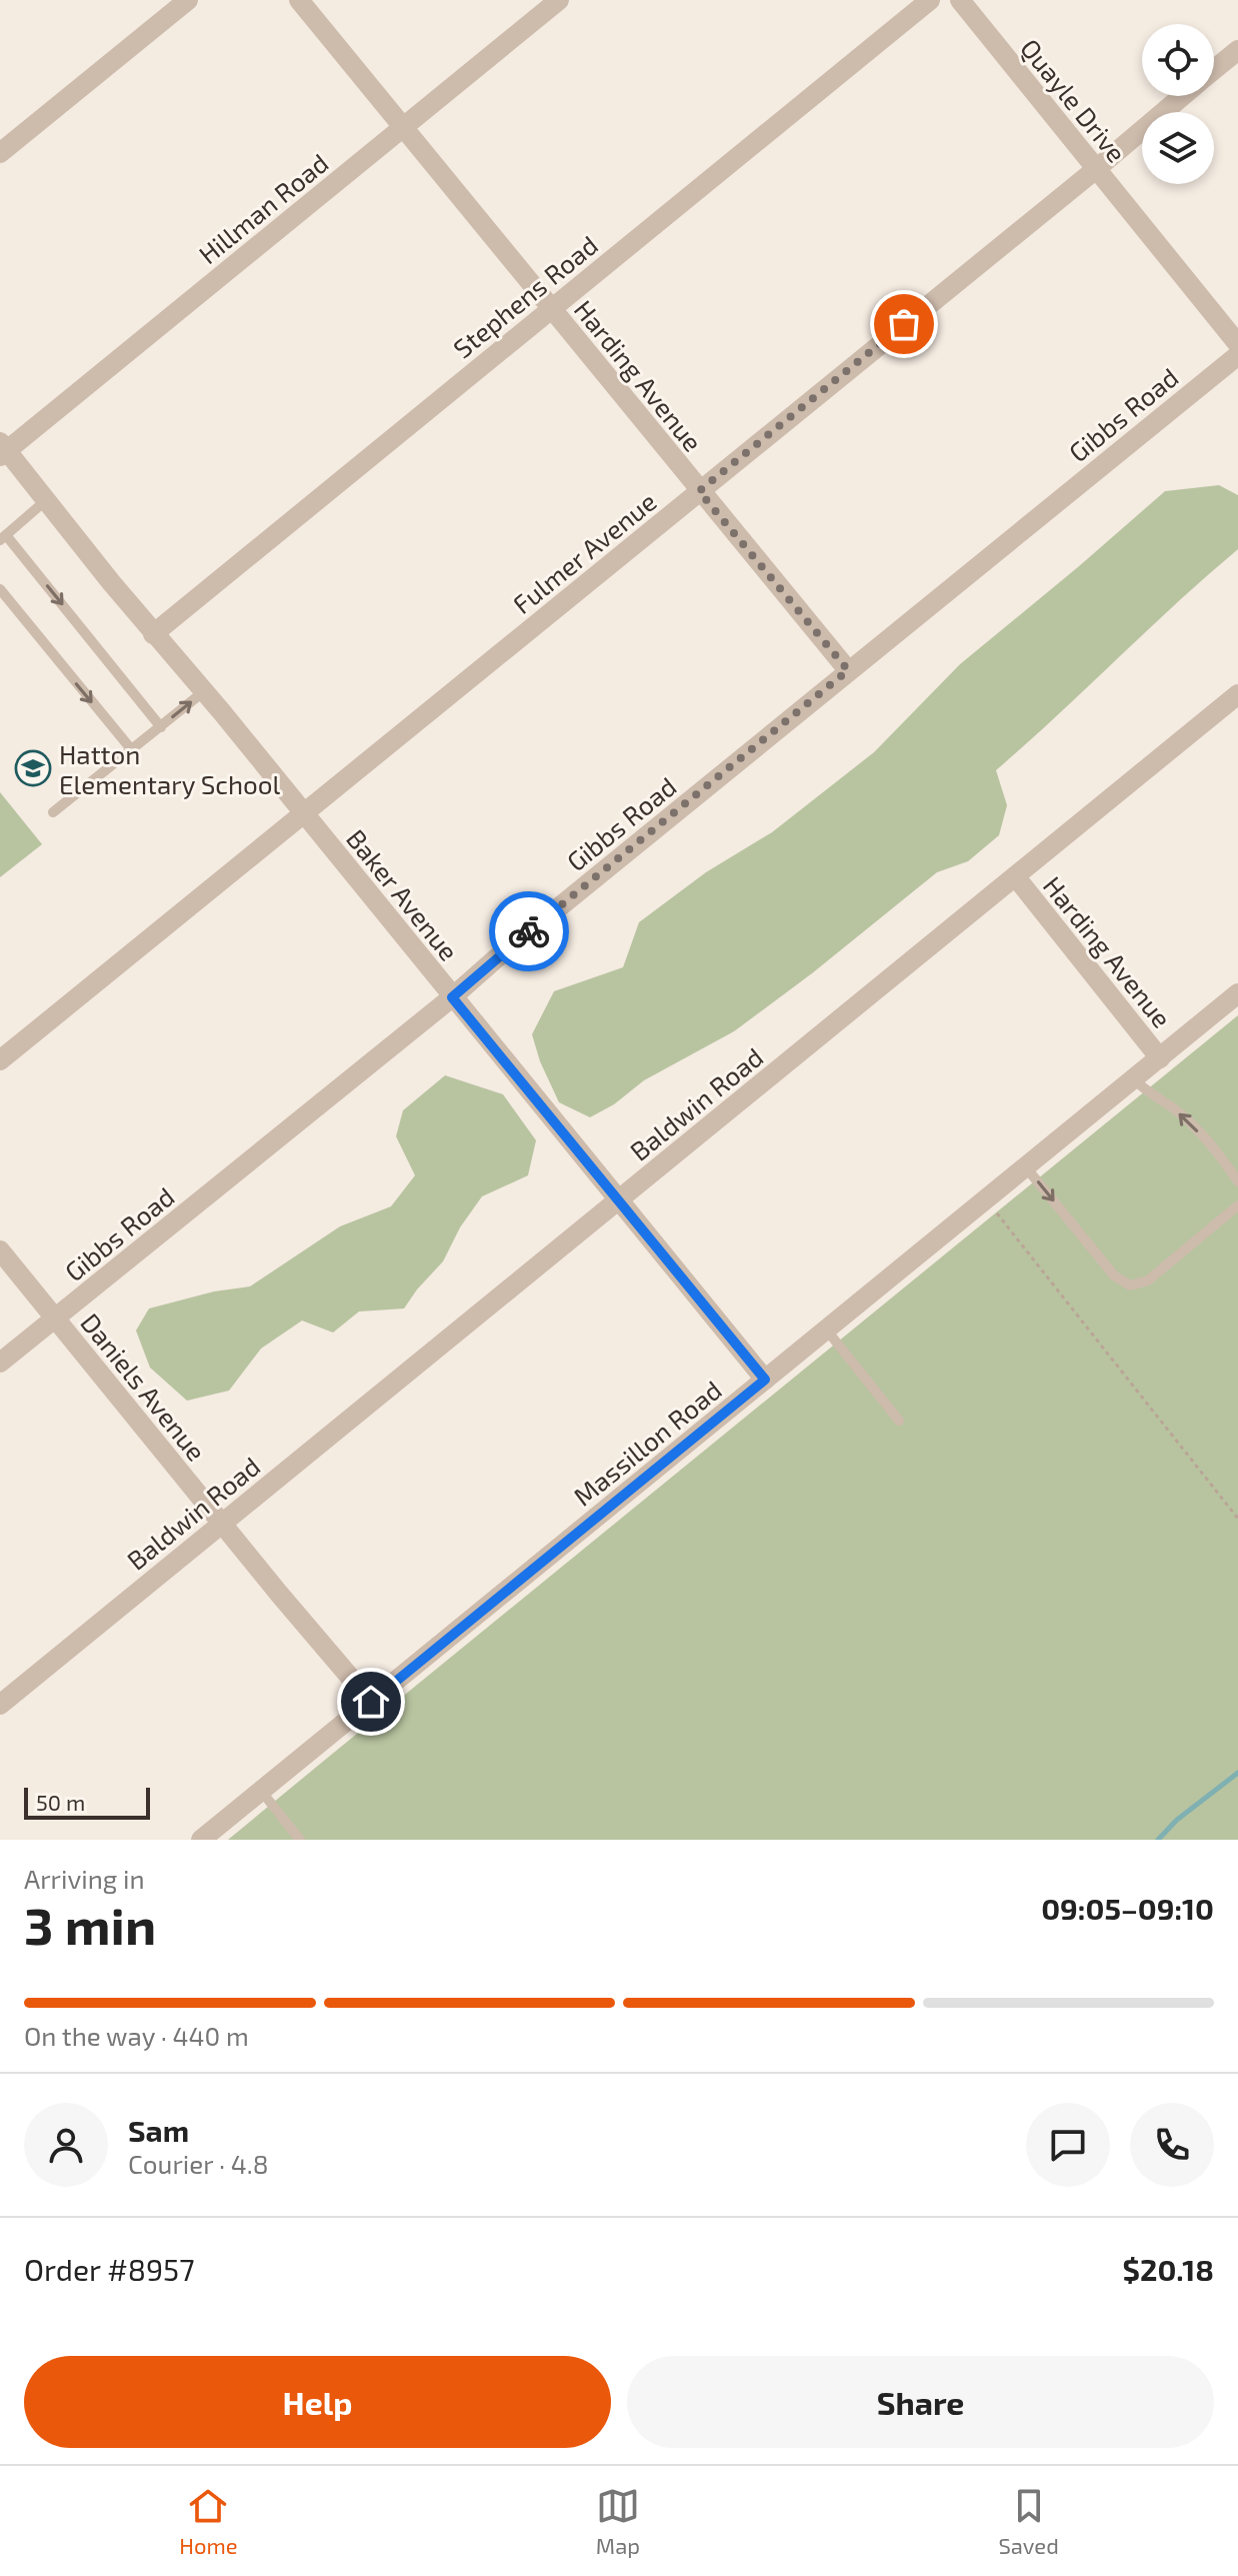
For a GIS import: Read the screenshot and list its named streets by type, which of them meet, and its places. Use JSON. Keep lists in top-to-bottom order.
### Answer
{
  "streets": {
    "street": [
      "Quayle Drive",
      "Hillman Road",
      "Stephens Road",
      "Harding Avenue",
      "Gibbs Road",
      "Fulmer Avenue",
      "Baker Avenue",
      "Baldwin Road",
      "Daniels Avenue",
      "Massillon Road"
    ]
  },
  "crossings": [
    ["Quayle Drive", "Fulmer Avenue"],
    ["Hillman Road", "Harding Avenue"],
    ["Hillman Road", "Baker Avenue"],
    ["Stephens Road", "Harding Avenue"],
    ["Stephens Road", "Baker Avenue"],
    ["Harding Avenue", "Gibbs Road"],
    ["Harding Avenue", "Fulmer Avenue"],
    ["Harding Avenue", "Baldwin Road"],
    ["Harding Avenue", "Massillon Road"],
    ["Gibbs Road", "Baker Avenue"],
    ["Gibbs Road", "Daniels Avenue"],
    ["Fulmer Avenue", "Baker Avenue"],
    ["Baker Avenue", "Baldwin Road"],
    ["Baker Avenue", "Massillon Road"],
    ["Baldwin Road", "Daniels Avenue"],
    ["Daniels Avenue", "Massillon Road"]
  ],
  "places": {
    "school or university": ["Hatton Elementary School"]
  },
  "scale_bar": "50 m",
  "page": {
    "scale": "50 m",
    "heading": ["3 min", "Arriving in", "09:05–09:10"],
    "panel": [
      "Sam",
      "Courier · 4.8",
      "Order #8957",
      "$20.18"
    ],
    "bar": "On the way · 440 m",
    "buttons": ["Help", "Share"],
    "tabs": ["Home", "Map", "Saved"]
  }
}
